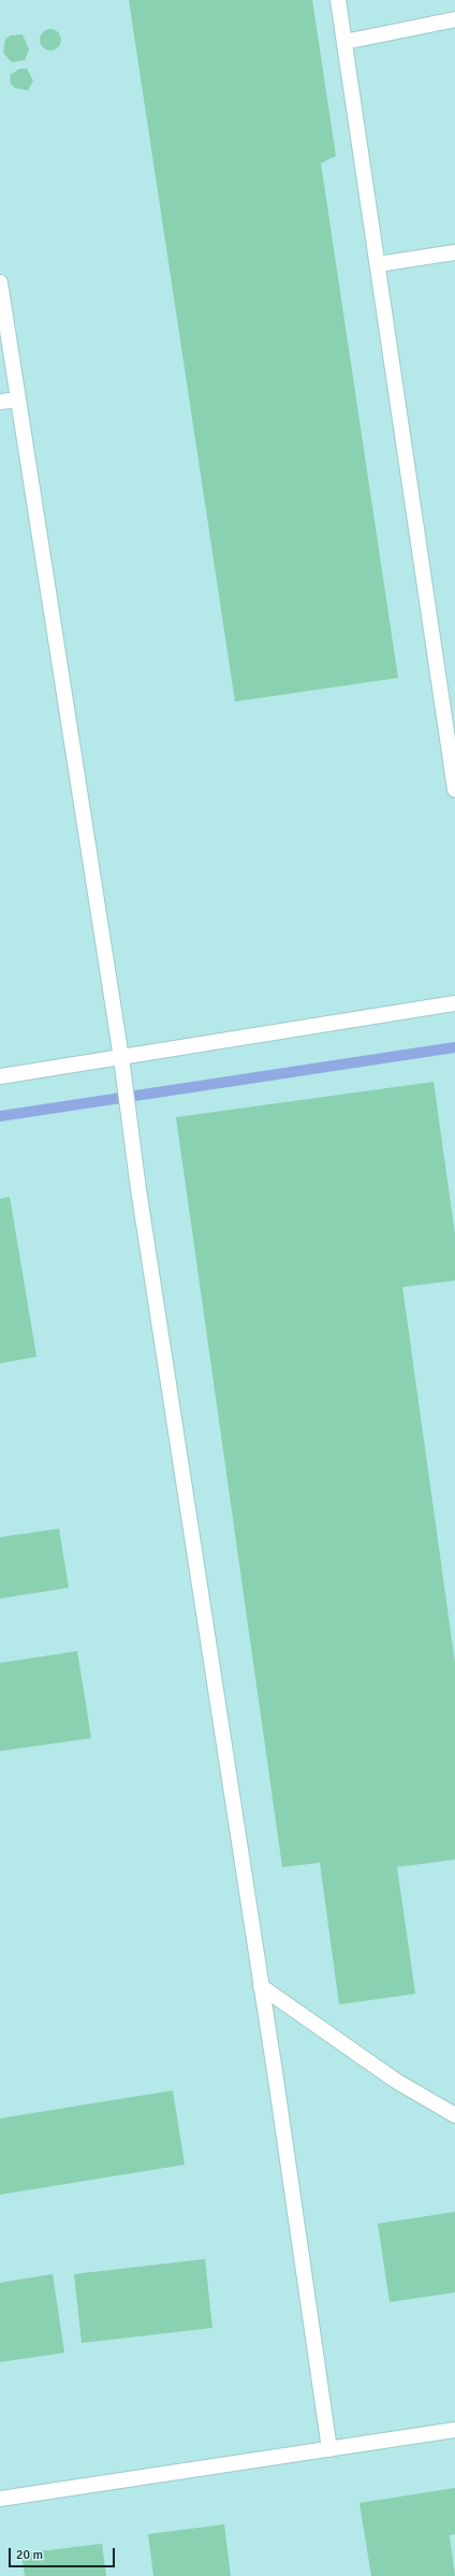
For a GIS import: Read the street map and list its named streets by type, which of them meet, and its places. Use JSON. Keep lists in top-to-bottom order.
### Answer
{
  "scale_bar": "20 m"
}
